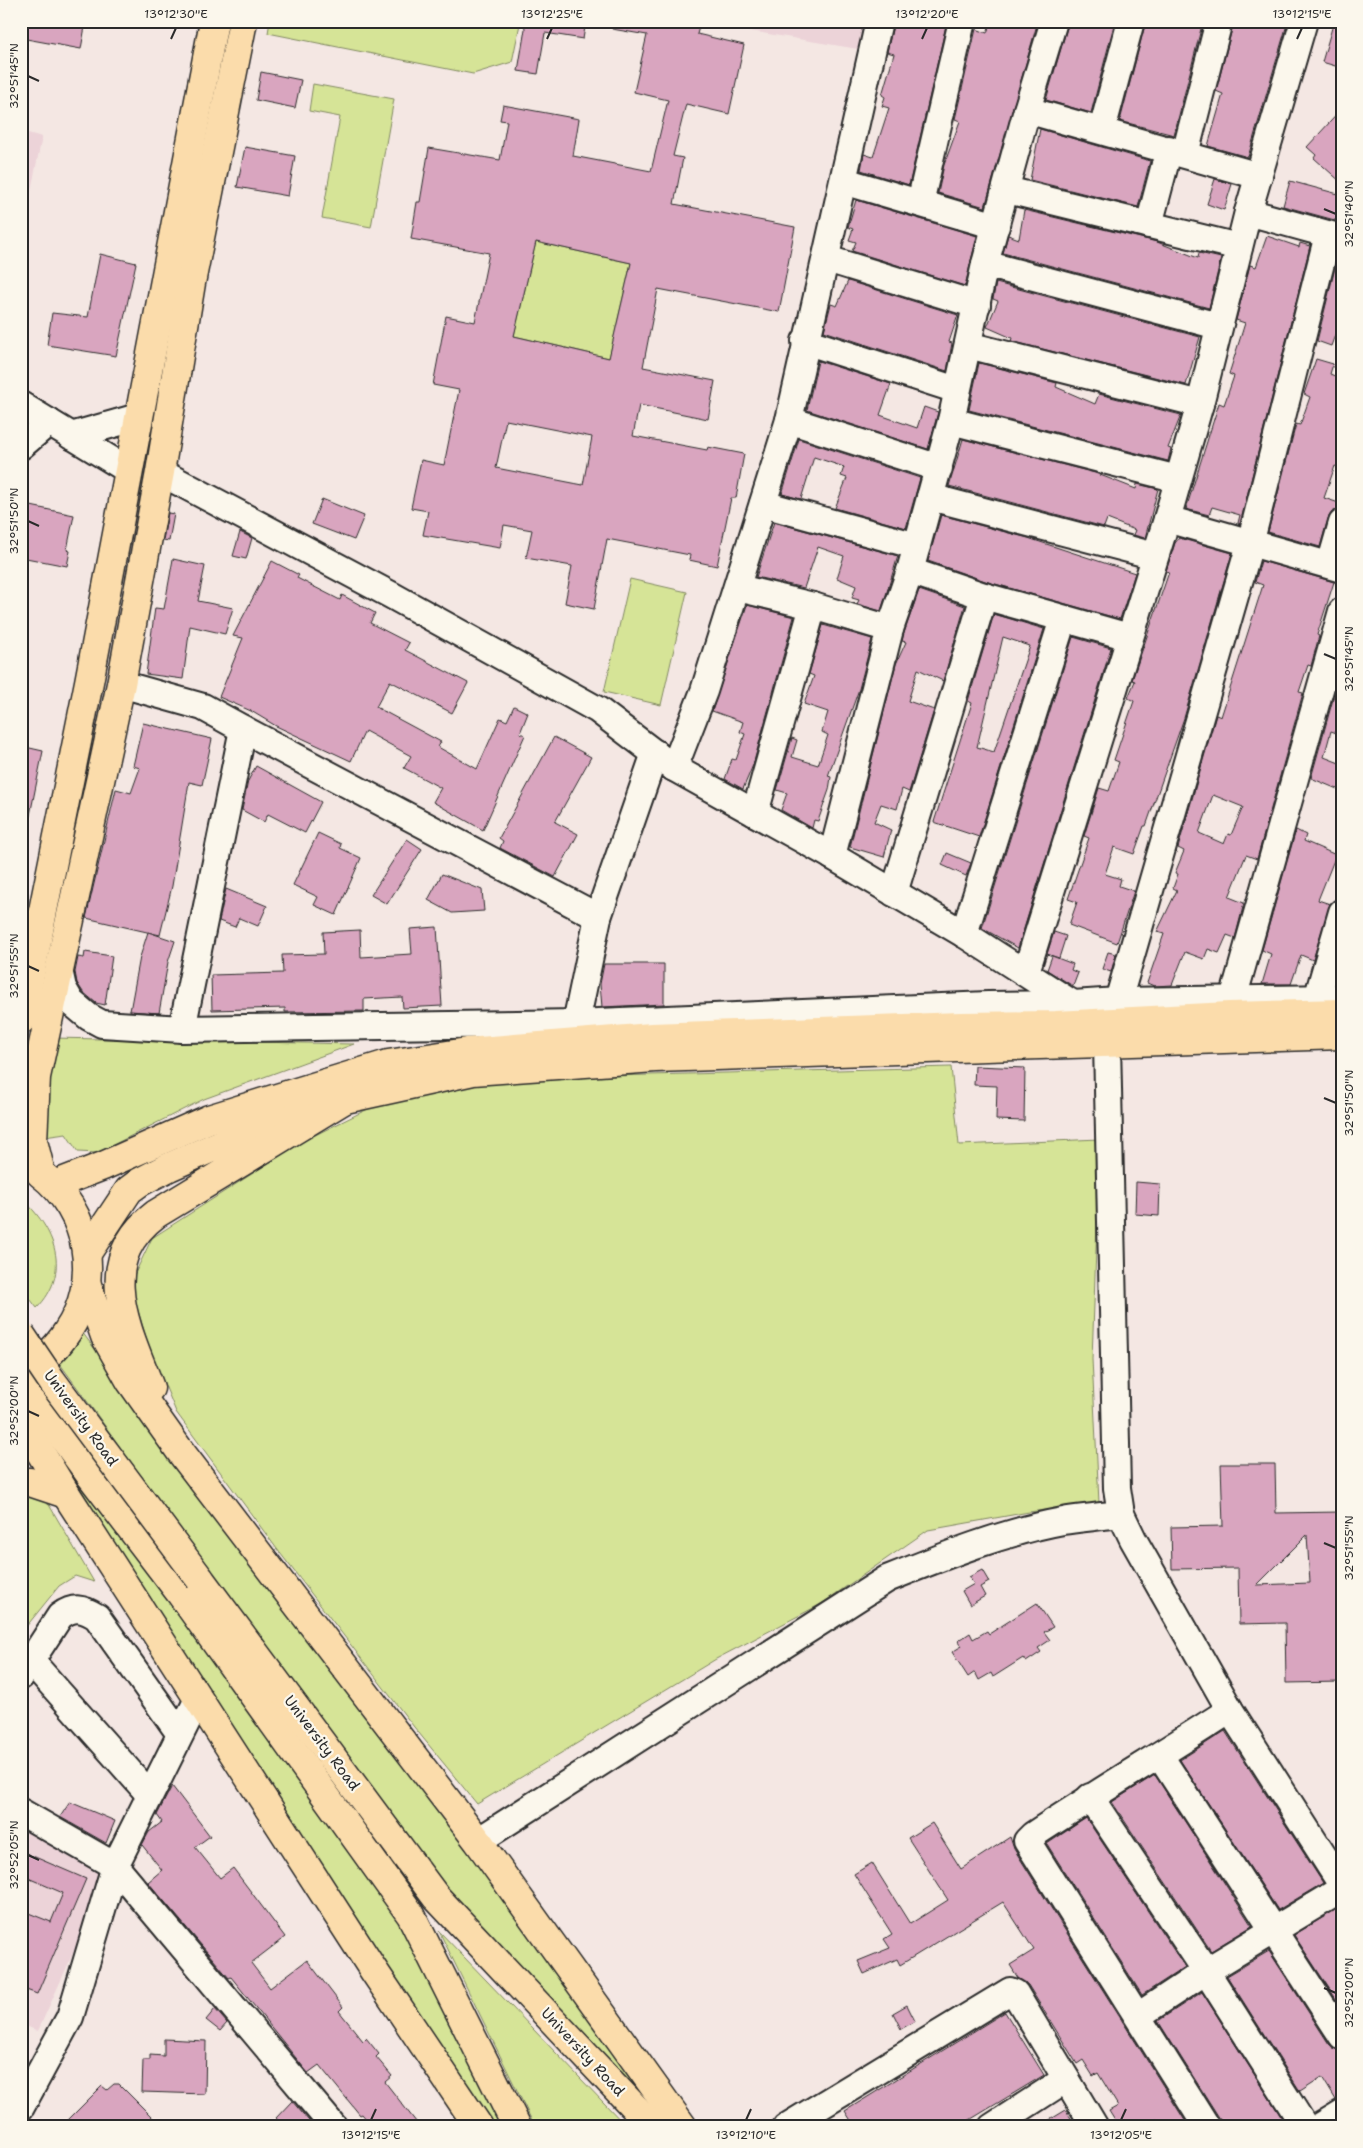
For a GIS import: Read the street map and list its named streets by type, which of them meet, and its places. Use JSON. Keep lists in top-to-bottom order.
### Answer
{
  "streets": {
    "main road": ["University Road"]
  },
  "coordinates": [
    "13°12'30\"E",
    "13°12'25\"E",
    "13°12'20\"E",
    "13°12'15\"E",
    "32°51'45\"N",
    "32°51'40\"N",
    "32°51'50\"N",
    "32°51'55\"N",
    "32°52'00\"N",
    "32°52'05\"N",
    "13°12'10\"E",
    "13°12'05\"E"
  ]
}
